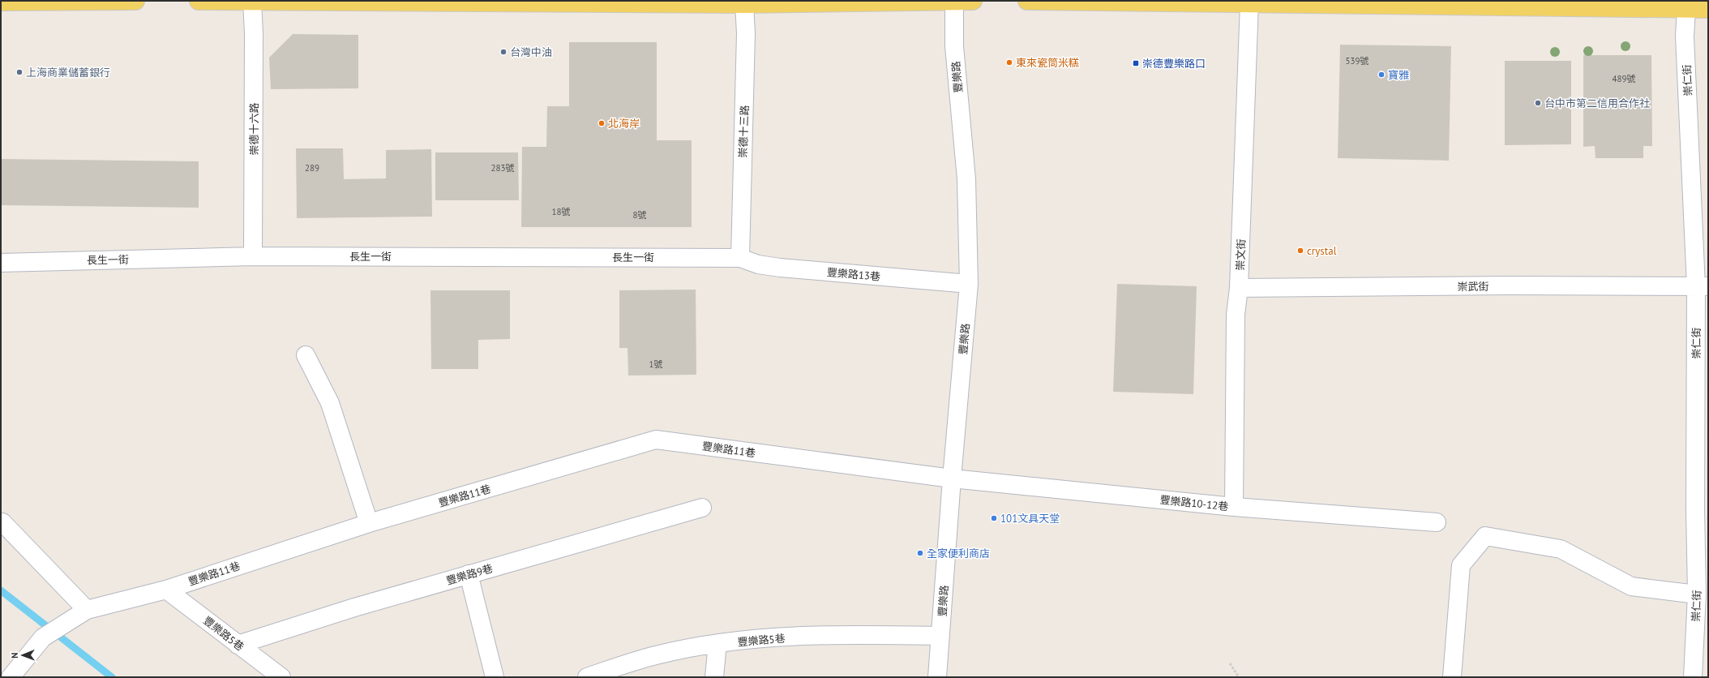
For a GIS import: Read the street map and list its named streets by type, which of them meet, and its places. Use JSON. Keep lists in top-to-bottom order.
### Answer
{
  "streets": {
    "street": [
      "豐樂路",
      "崇仁街",
      "崇德十六路",
      "崇德十三路",
      "崇文街",
      "長生一街",
      "豐樂路13巷",
      "崇武街",
      "豐樂路11巷",
      "豐樂路10-12巷",
      "豐樂路9巷",
      "豐樂路5巷"
    ]
  },
  "crossings": [
    ["豐樂路", "豐樂路13巷"],
    ["豐樂路", "豐樂路11巷"],
    ["豐樂路", "豐樂路10-12巷"],
    ["豐樂路", "豐樂路5巷"],
    ["崇仁街", "崇武街"],
    ["崇德十六路", "長生一街"],
    ["崇德十三路", "長生一街"],
    ["崇德十三路", "豐樂路13巷"],
    ["崇文街", "崇武街"],
    ["崇文街", "豐樂路10-12巷"],
    ["長生一街", "豐樂路13巷"],
    ["豐樂路11巷", "豐樂路10-12巷"],
    ["豐樂路11巷", "豐樂路5巷"],
    ["豐樂路9巷", "豐樂路5巷"]
  ],
  "places": {
    "other": [
      "台灣中油",
      "東來瓷筒米糕",
      "上海商業儲蓄銀行",
      "寶雅",
      "台中市第二信用合作社",
      "北海岸",
      "crystal",
      "101文具天堂",
      "全家便利商店"
    ],
    "transit": ["崇德豐樂路口"]
  },
  "house_numbers": [
    "539號",
    "489號",
    "289",
    "283號",
    "18號",
    "8號",
    "1號"
  ],
  "north": "left"
}
